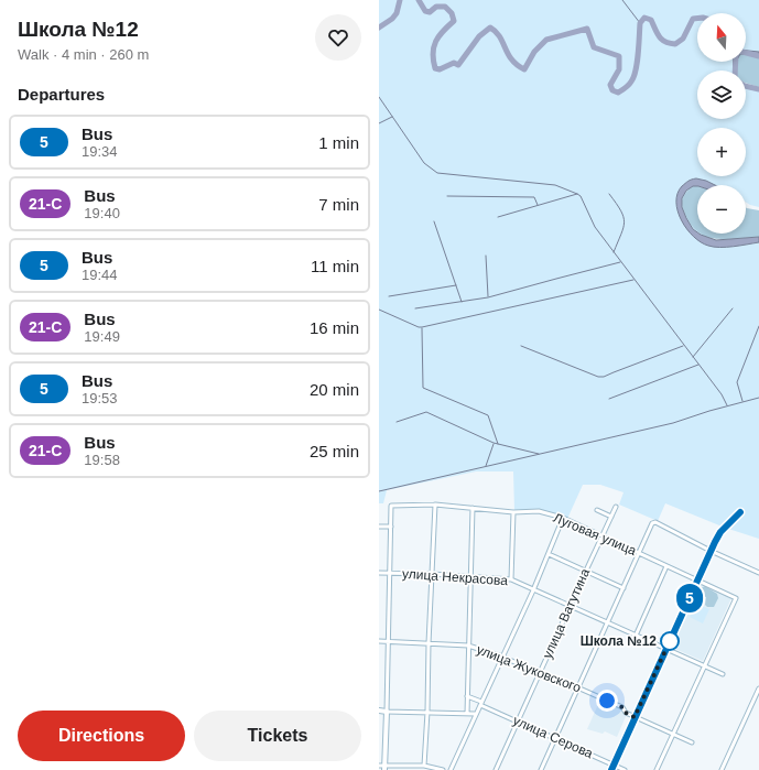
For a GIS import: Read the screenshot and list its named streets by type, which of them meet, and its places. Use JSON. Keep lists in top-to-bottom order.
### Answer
{
  "streets": {
    "street": [
      "Луговая улица",
      "улица Некрасова",
      "улица Ватутина",
      "улица Жуковского",
      "улица Серова"
    ]
  },
  "crossings": [
    ["Луговая улица", "улица Некрасова"],
    ["Луговая улица", "улица Ватутина"],
    ["улица Некрасова", "улица Ватутина"],
    ["улица Ватутина", "улица Жуковского"],
    ["улица Ватутина", "улица Серова"]
  ],
  "places": ["Школа №12"],
  "lines": ["bus line 5"],
  "north": "top",
  "page": {
    "heading": [
      ["Школа №12", "Walk · 4 min · 260 m"],
      "Departures"
    ],
    "on_map": "5",
    "map_buttons": ["+", "−"],
    "list": [
      {
        "mark": "5",
        "name": "Bus",
        "note": "19:34",
        "value": "1 min"
      },
      {
        "mark": "21-С",
        "name": "Bus",
        "note": "19:40",
        "value": "7 min"
      },
      {
        "mark": "5",
        "name": "Bus",
        "note": "19:44",
        "value": "11 min"
      },
      {
        "mark": "21-С",
        "name": "Bus",
        "note": "19:49",
        "value": "16 min"
      },
      {
        "mark": "5",
        "name": "Bus",
        "note": "19:53",
        "value": "20 min"
      },
      {
        "mark": "21-С",
        "name": "Bus",
        "note": "19:58",
        "value": "25 min"
      }
    ],
    "buttons": ["Directions", "Tickets"]
  }
}
